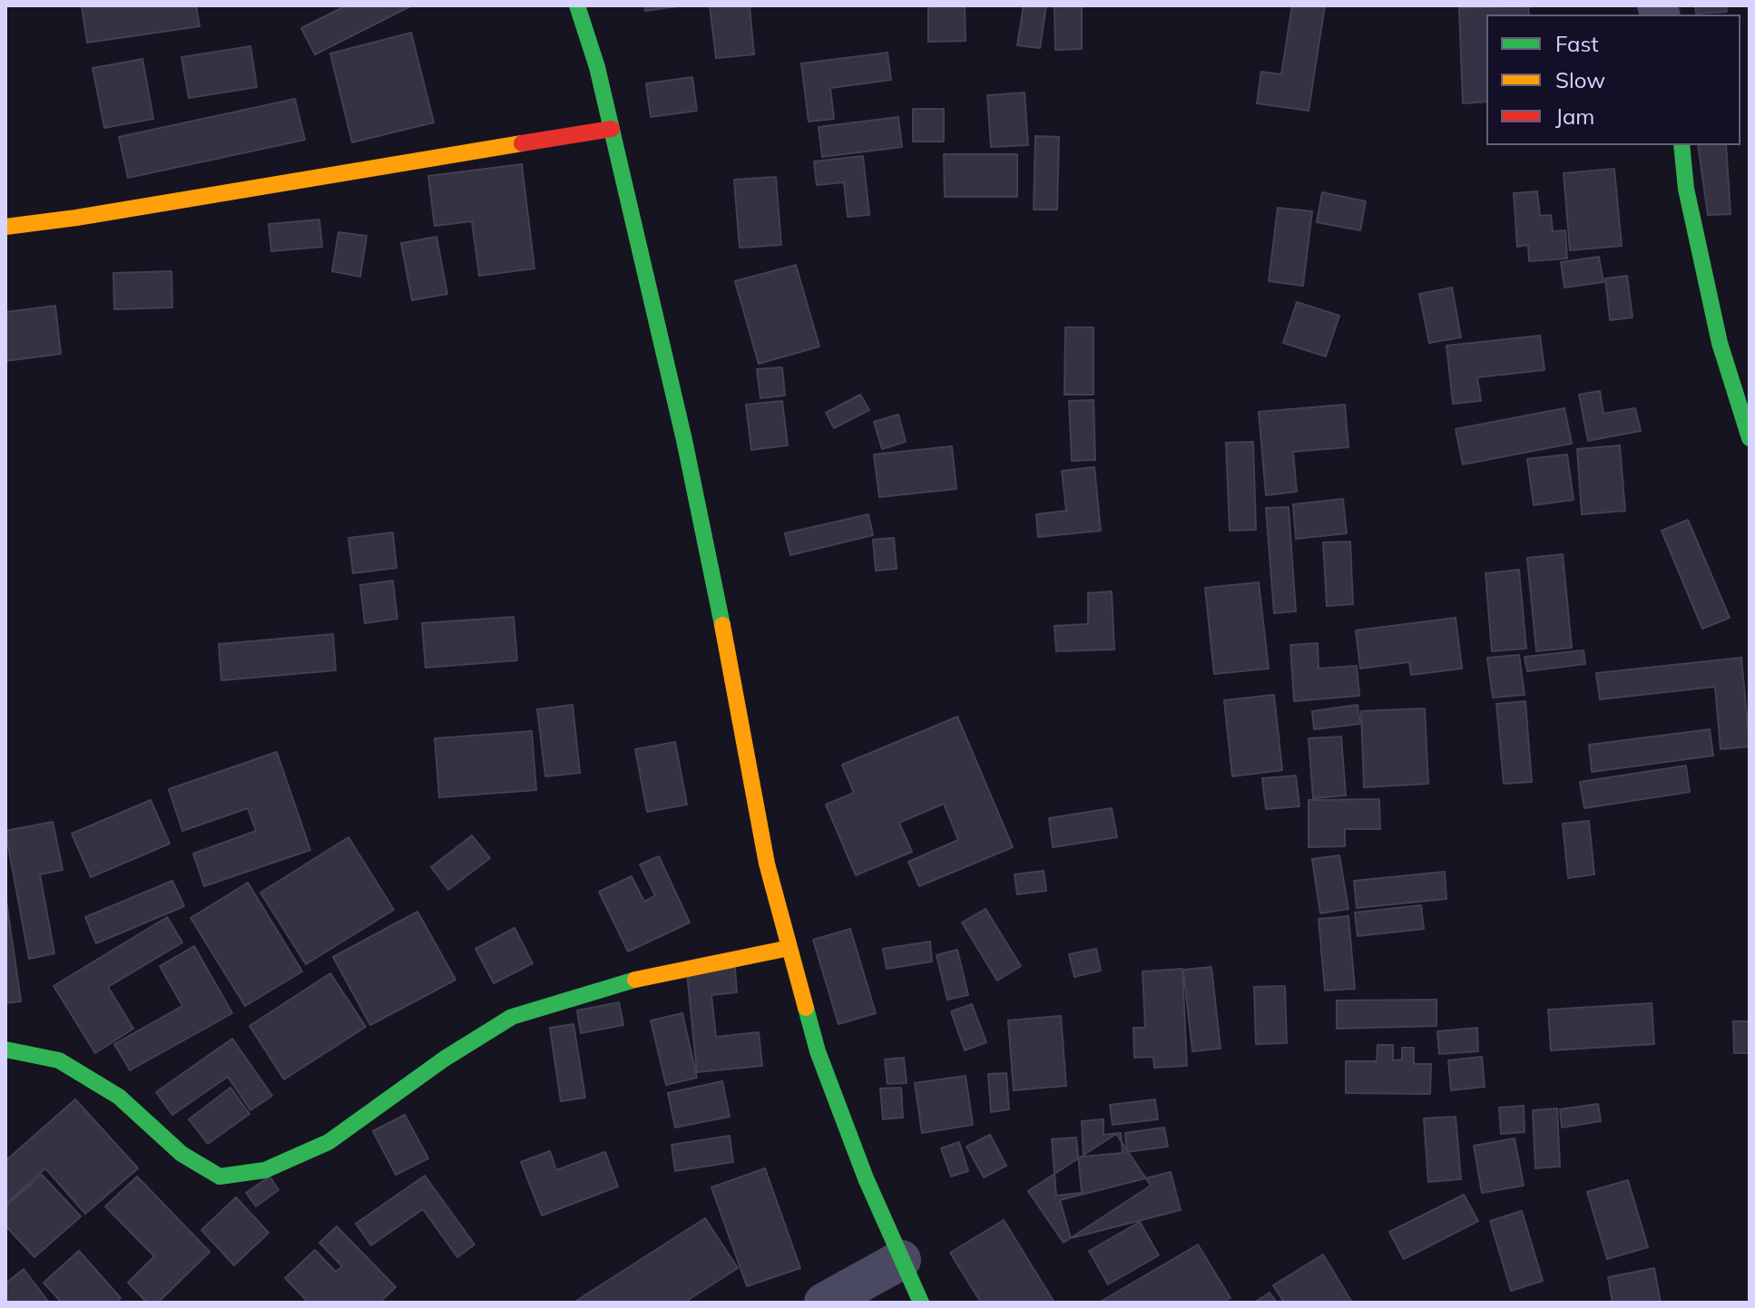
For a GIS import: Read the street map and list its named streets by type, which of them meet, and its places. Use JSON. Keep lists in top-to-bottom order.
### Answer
{
  "legend": ["Fast", "Slow", "Jam"]
}
